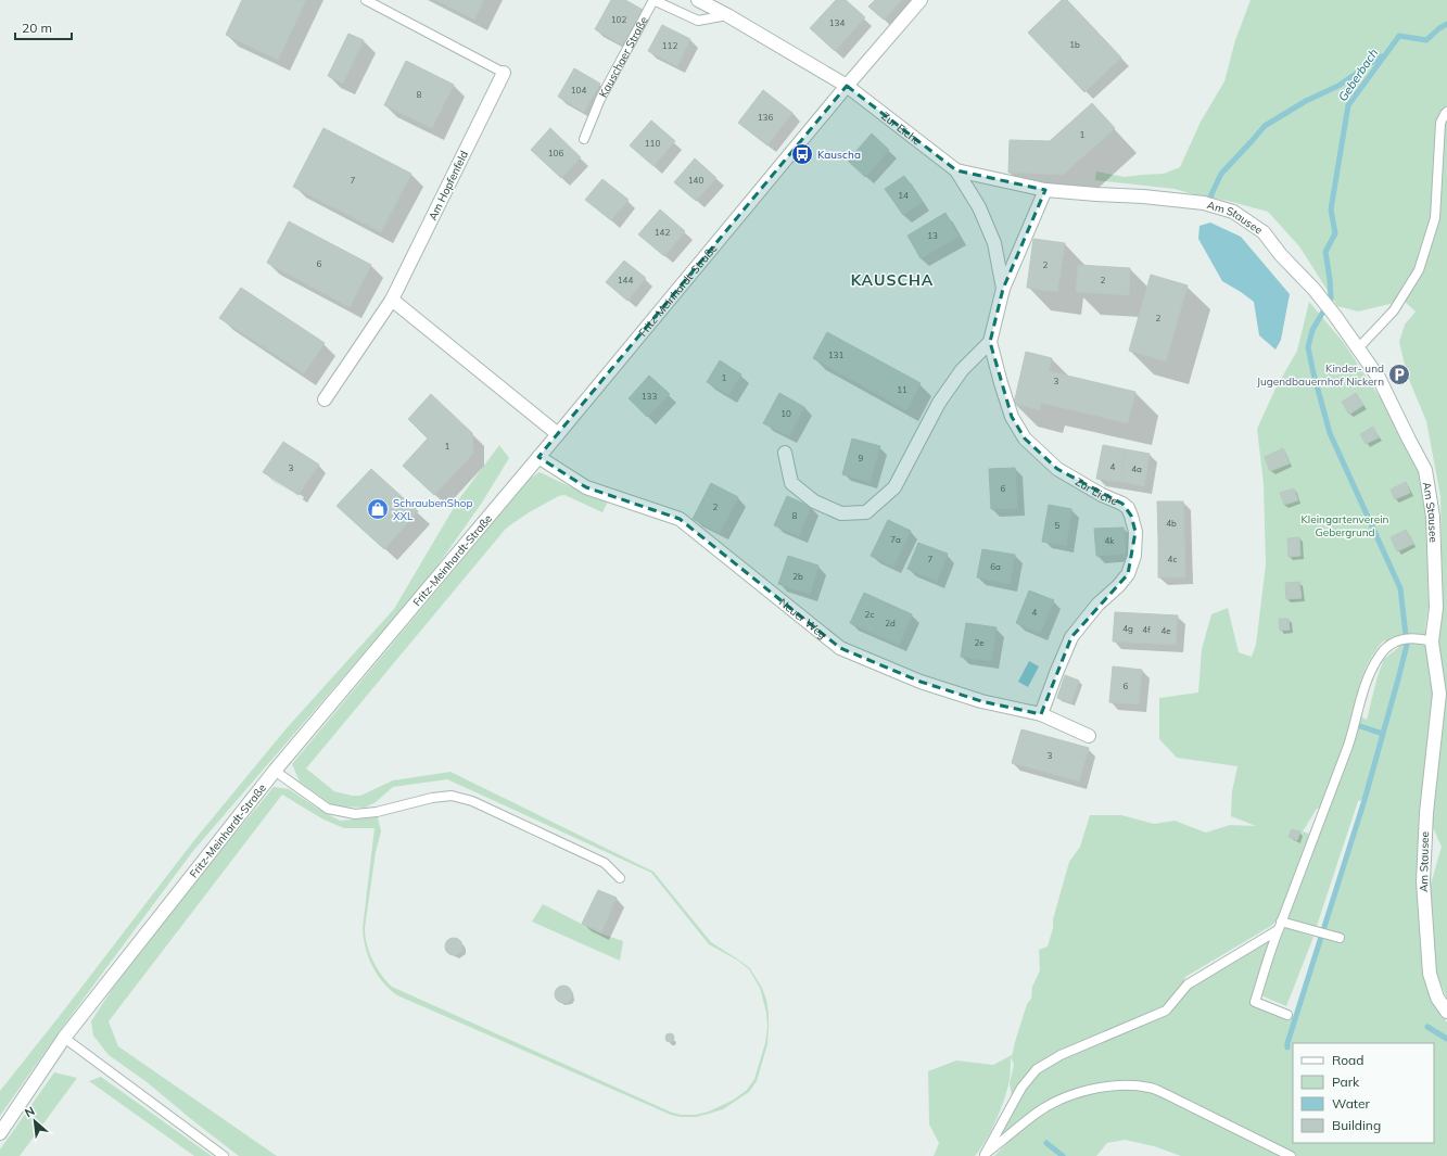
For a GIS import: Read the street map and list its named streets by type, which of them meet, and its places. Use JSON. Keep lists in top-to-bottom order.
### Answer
{
  "streets": {
    "street": [
      "Zur Eiche",
      "Am Hopfenfeld",
      "Am Stausee",
      "Fritz-Meinhardt-Straße",
      "Neuer Weg"
    ],
    "lane": ["Kauschaer Straße"]
  },
  "crossings": [
    ["Zur Eiche", "Am Stausee"],
    ["Zur Eiche", "Fritz-Meinhardt-Straße"],
    ["Zur Eiche", "Neuer Weg"],
    ["Fritz-Meinhardt-Straße", "Neuer Weg"]
  ],
  "districts": ["KAUSCHA"],
  "water": ["Geberbach"],
  "parks": ["Kleingartenverein Gebergrund"],
  "places": {
    "bus stop": ["Kauscha"],
    "parking": ["Kinder- und Jugendbauernhof Nickern"],
    "shop": ["SchraubenShop XXL"]
  },
  "house_numbers": [
    "102",
    "134",
    "1b",
    "112",
    "104",
    "8",
    "136",
    "1",
    "110",
    "106",
    "7",
    "140",
    "14",
    "142",
    "13",
    "6",
    "2",
    "144",
    "2",
    "2",
    "131",
    "1",
    "3",
    "11",
    "133",
    "10",
    "1",
    "9",
    "4",
    "3",
    "4a",
    "6",
    "2",
    "8",
    "4b",
    "5",
    "7a",
    "4k",
    "7",
    "4c",
    "6a",
    "2b",
    "4",
    "2c",
    "2d",
    "4g",
    "4f",
    "4e",
    "2e",
    "6",
    "3"
  ],
  "legend": [
    "Road",
    "Park",
    "Water",
    "Building"
  ],
  "scale_bar": "20 m",
  "north": "top left"
}
